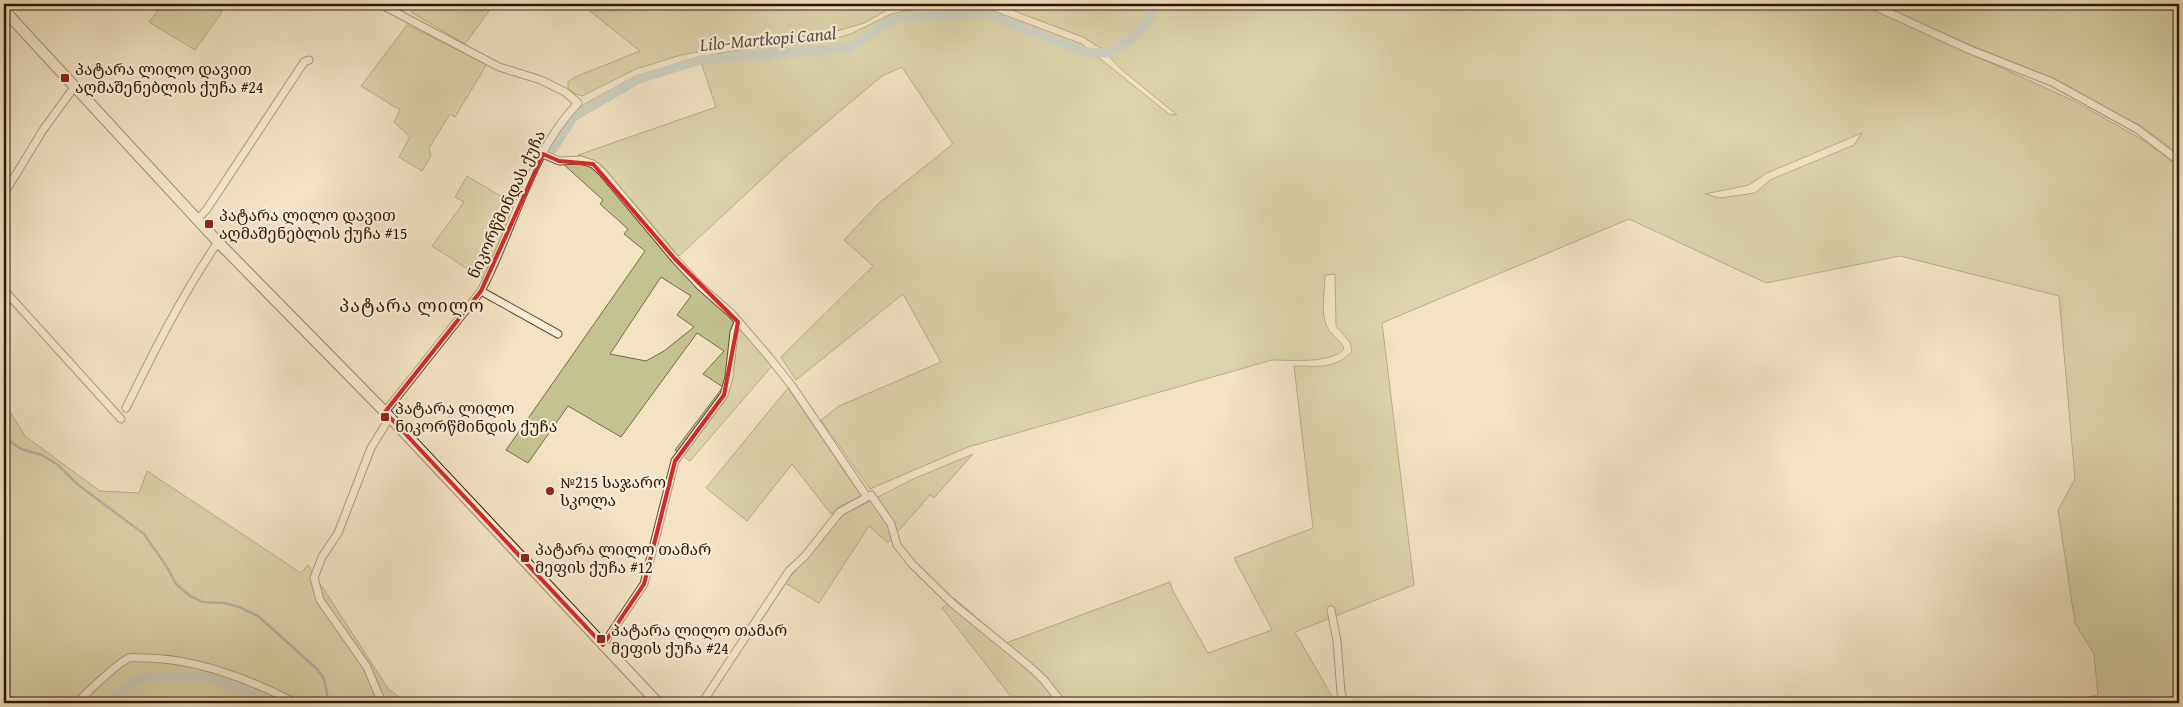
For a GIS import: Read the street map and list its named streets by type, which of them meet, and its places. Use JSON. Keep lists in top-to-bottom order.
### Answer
{
  "streets": {
    "street": ["ნიკორწმინდას ქუჩა"]
  },
  "districts": ["პატარა ლილო"],
  "water": ["Lilo-Martkopi Canal"],
  "places": {
    "transit": [
      "პატარა ლილო დავით აღმაშენებლის ქუჩა #24",
      "პატარა ლილო დავით აღმაშენებლის ქუჩა #15",
      "პატარა ლილო ნიკორწმინდის ქუჩა",
      "პატარა ლილო თამარ მეფის ქუჩა #12",
      "პატარა ლილო თამარ მეფის ქუჩა #24"
    ],
    "other": ["№215 საჯარო სკოლა"]
  }
}
